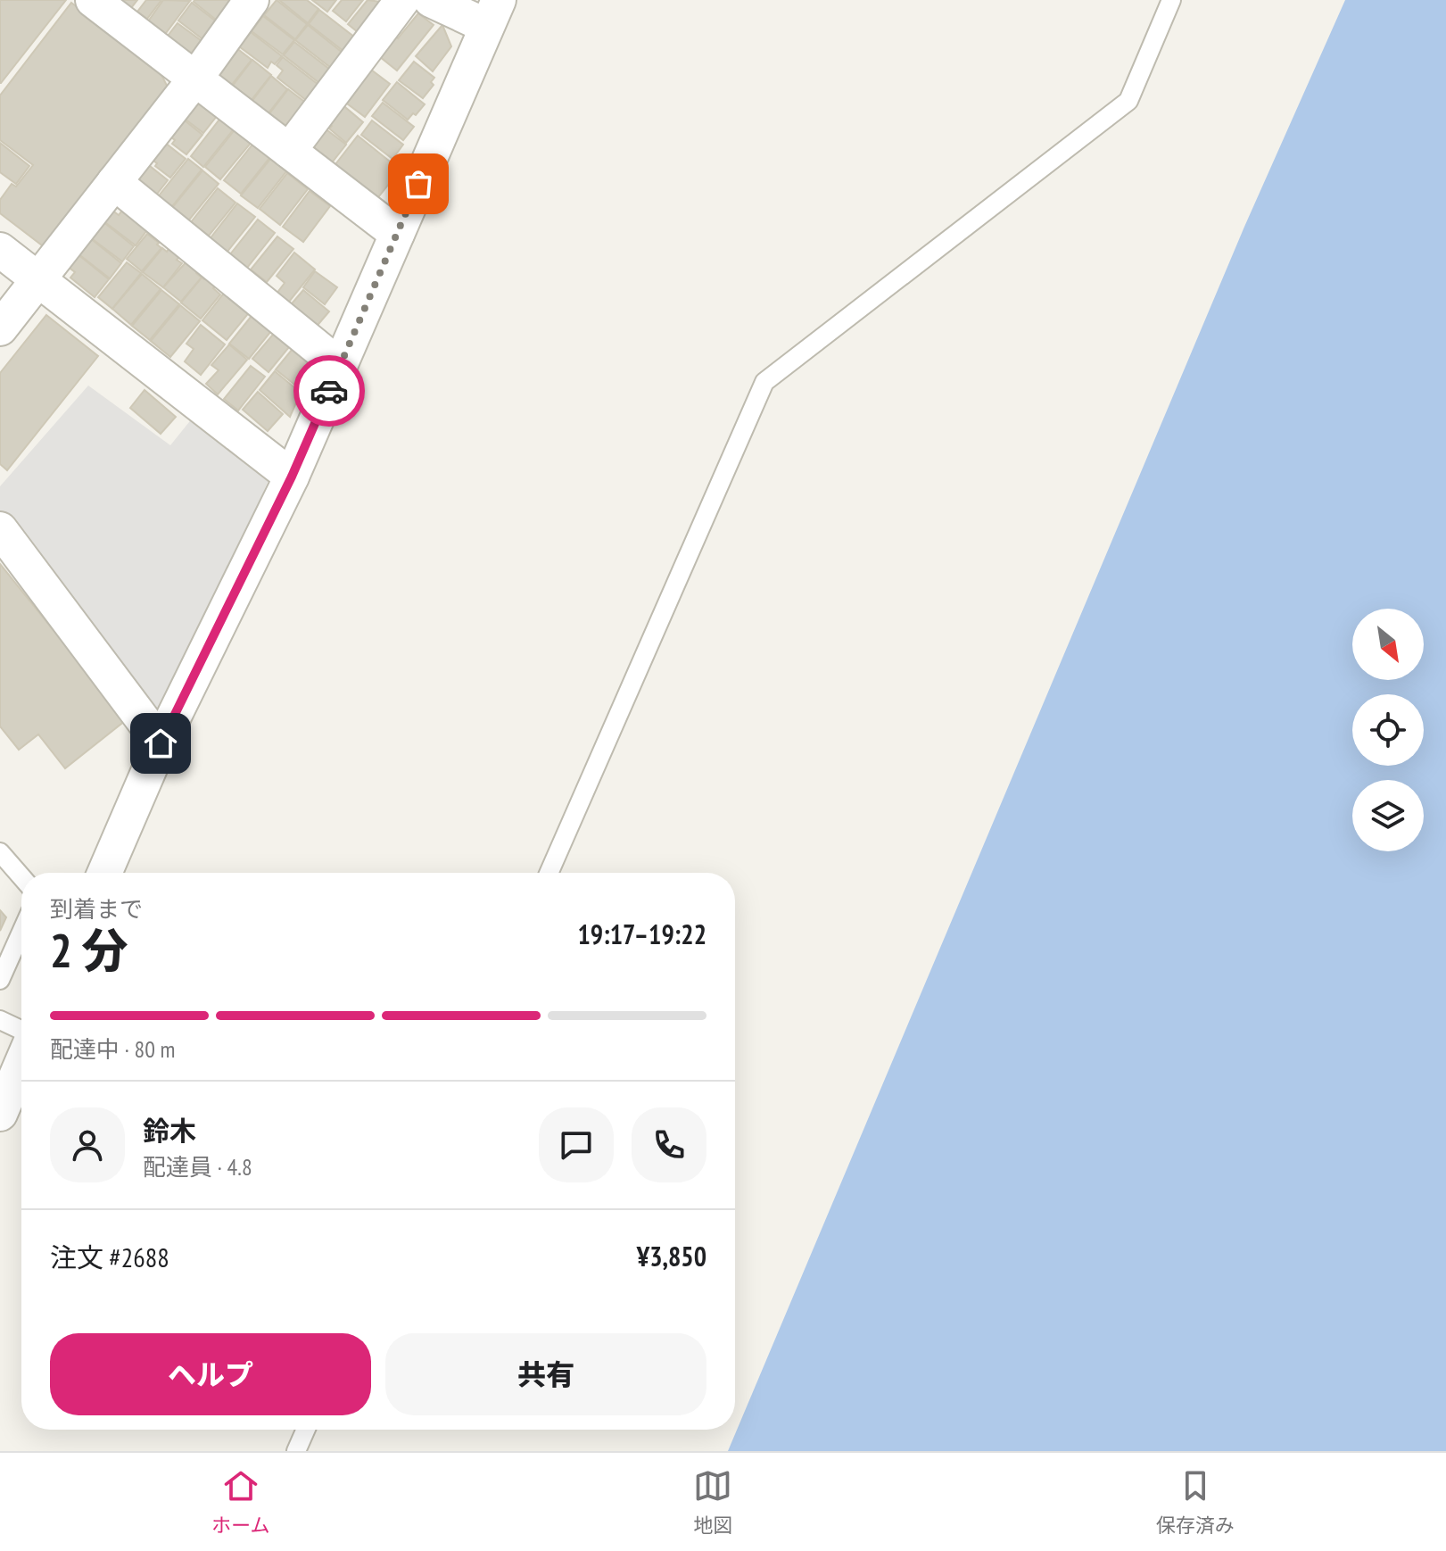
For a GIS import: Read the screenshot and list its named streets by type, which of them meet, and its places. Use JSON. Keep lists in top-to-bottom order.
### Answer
{
  "north": "bottom right",
  "page": {
    "heading": ["2 分", "到着まで", "19:17–19:22"],
    "panel": [
      "鈴木",
      "配達員 · 4.8",
      "注文 #2688",
      "¥3,850"
    ],
    "bar": "配達中 · 80 m",
    "buttons": ["ヘルプ", "共有"],
    "tabs": ["ホーム", "地図", "保存済み"]
  }
}
